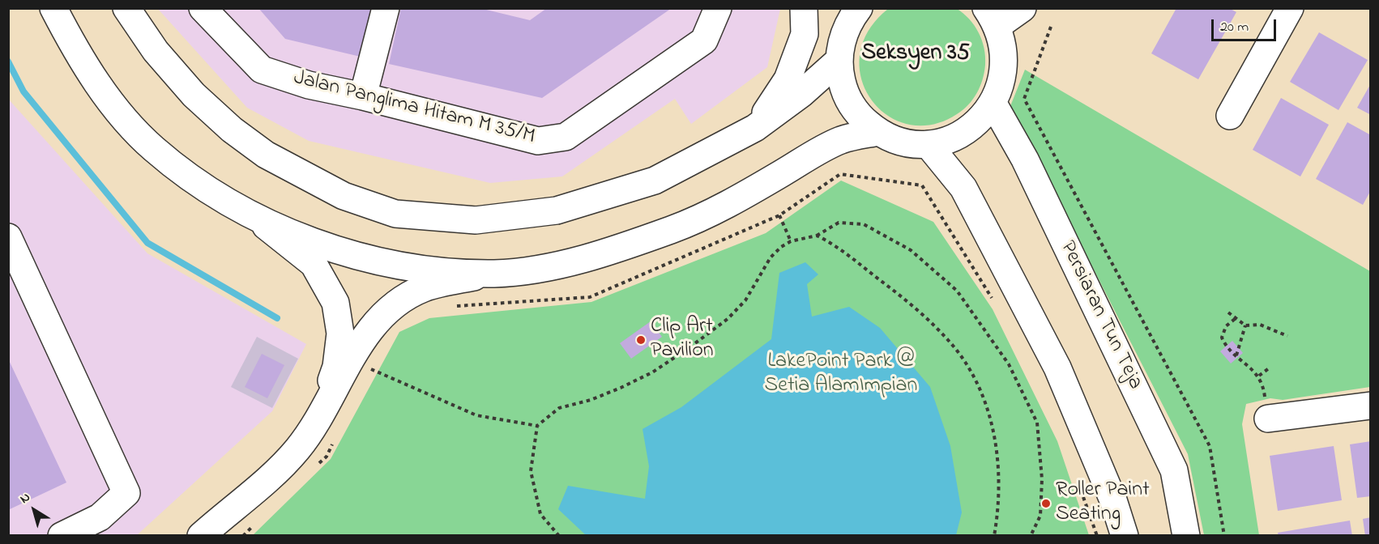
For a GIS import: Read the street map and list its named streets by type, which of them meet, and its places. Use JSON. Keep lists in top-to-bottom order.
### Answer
{
  "streets": {
    "main road": ["Jalan Panglima Hitam M 35/M", "Persiaran Tun Teja"]
  },
  "districts": ["Seksyen 35"],
  "parks": ["LakePoint Park @ Setia AlamImpian"],
  "places": ["Clip Art Pavilion", "Roller Paint Seating"],
  "scale_bar": "20 m",
  "north": "top left"
}
